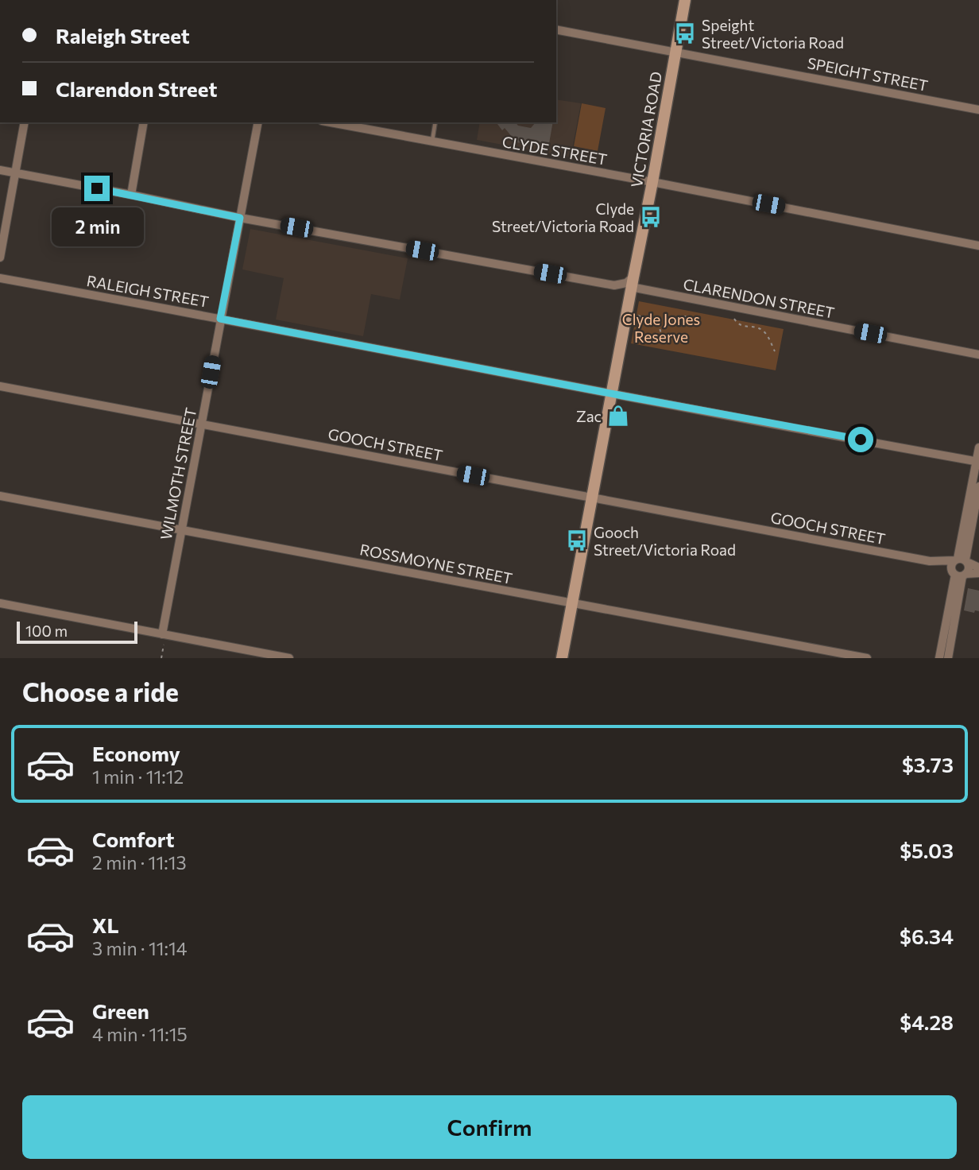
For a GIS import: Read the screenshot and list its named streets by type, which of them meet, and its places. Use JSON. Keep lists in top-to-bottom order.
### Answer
{
  "streets": {
    "street": [
      "SPEIGHT STREET",
      "VICTORIA ROAD",
      "CLYDE STREET",
      "RALEIGH STREET",
      "CLARENDON STREET",
      "GOOCH STREET",
      "WILMOTH STREET",
      "ROSSMOYNE STREET"
    ]
  },
  "crossings": [
    ["SPEIGHT STREET", "VICTORIA ROAD"],
    ["VICTORIA ROAD", "CLYDE STREET"],
    ["VICTORIA ROAD", "RALEIGH STREET"],
    ["VICTORIA ROAD", "CLARENDON STREET"],
    ["VICTORIA ROAD", "GOOCH STREET"],
    ["VICTORIA ROAD", "ROSSMOYNE STREET"],
    ["RALEIGH STREET", "WILMOTH STREET"],
    ["GOOCH STREET", "WILMOTH STREET"],
    ["WILMOTH STREET", "ROSSMOYNE STREET"]
  ],
  "parks": ["Clyde Jones Reserve"],
  "places": {
    "bus stop": ["Speight Street/Victoria Road", "Clyde Street/Victoria Road", "Gooch Street/Victoria Road"],
    "shop": ["Zac"]
  },
  "scale_bar": "100 m",
  "page": {
    "banner": ["Raleigh Street", "Clarendon Street"],
    "bubble": "2 min",
    "scale": "100 m",
    "heading": "Choose a ride",
    "list": [
      {
        "name": "Economy",
        "note": "1 min · 11:12",
        "value": "$3.73"
      },
      {
        "name": "Comfort",
        "note": "2 min · 11:13",
        "value": "$5.03"
      },
      {
        "name": "XL",
        "note": "3 min · 11:14",
        "value": "$6.34"
      },
      {
        "name": "Green",
        "note": "4 min · 11:15",
        "value": "$4.28"
      }
    ],
    "buttons": "Confirm"
  }
}
